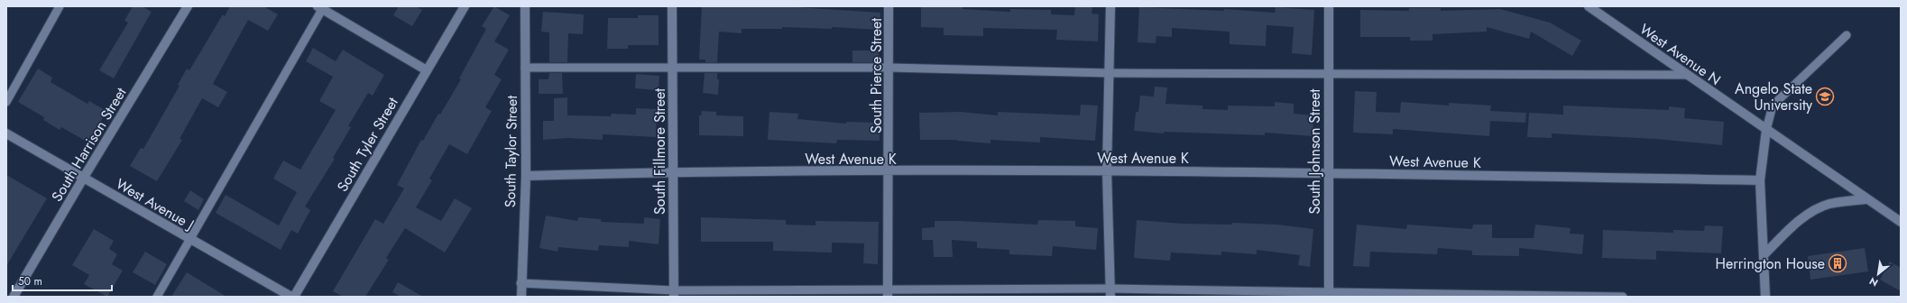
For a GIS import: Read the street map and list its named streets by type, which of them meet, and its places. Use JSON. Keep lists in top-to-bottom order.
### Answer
{
  "streets": {
    "street": [
      "West Avenue N",
      "South Pierce Street",
      "South Harrison Street",
      "South Tyler Street",
      "South Taylor Street",
      "South Fillmore Street",
      "South Johnson Street",
      "West Avenue K",
      "West Avenue J"
    ]
  },
  "crossings": [
    ["South Pierce Street", "West Avenue K"],
    ["South Harrison Street", "West Avenue J"],
    ["South Taylor Street", "West Avenue K"],
    ["South Fillmore Street", "West Avenue K"],
    ["South Johnson Street", "West Avenue K"]
  ],
  "places": {
    "school or university": ["Angelo State University"],
    "building": ["Herrington House"]
  },
  "scale_bar": "50 m",
  "north": "bottom left"
}
